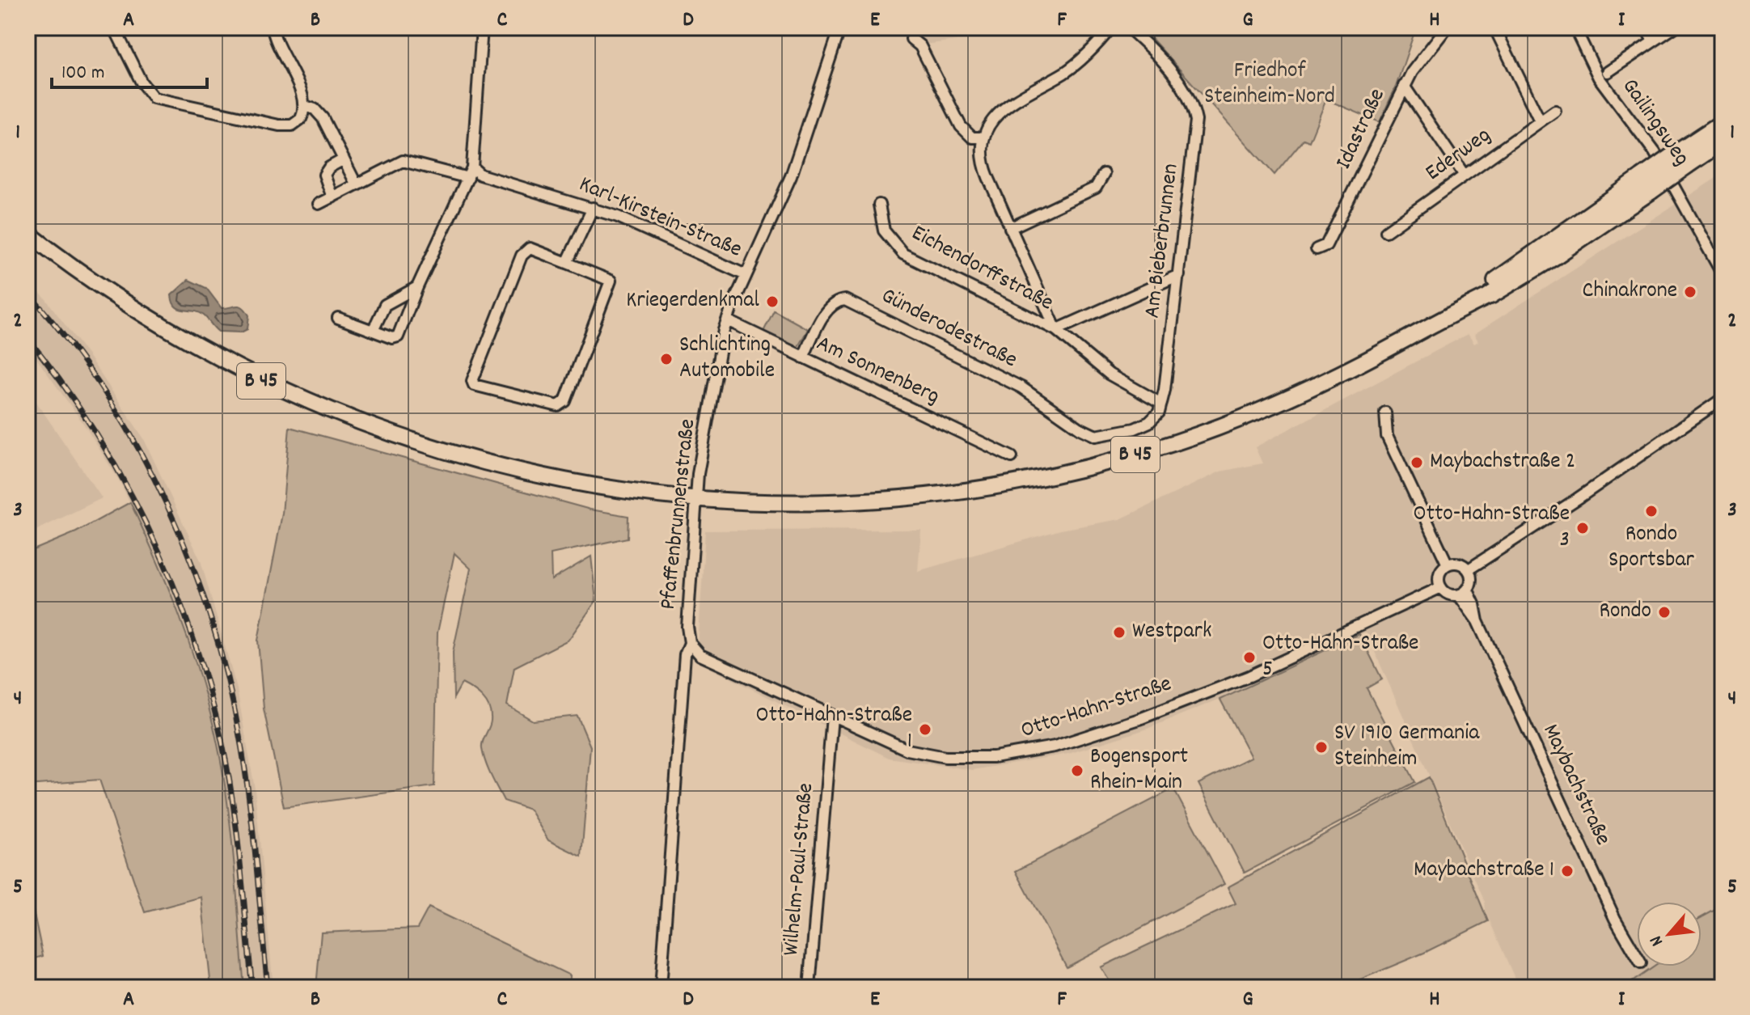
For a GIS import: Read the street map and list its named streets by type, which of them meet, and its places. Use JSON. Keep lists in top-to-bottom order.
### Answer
{
  "streets": {
    "highway": ["B 45"],
    "street": [
      "Gailingsweg",
      "Idastraße",
      "Ederweg",
      "Karl-Kirstein-Straße",
      "Am Bieberbrunnen",
      "Eichendorffstraße",
      "Günderodestraße",
      "Am Sonnenberg",
      "Pfaffenbrunnenstraße",
      "Otto-Hahn-Straße",
      "Maybachstraße",
      "Wilhelm-Paul-Straße"
    ]
  },
  "crossings": [
    ["Karl-Kirstein-Straße", "Pfaffenbrunnenstraße"],
    ["Am Bieberbrunnen", "Günderodestraße"],
    ["Günderodestraße", "Am Sonnenberg"],
    ["Am Sonnenberg", "Pfaffenbrunnenstraße"],
    ["B 45", "Pfaffenbrunnenstraße"],
    ["Pfaffenbrunnenstraße", "Otto-Hahn-Straße"],
    ["Otto-Hahn-Straße", "Maybachstraße"],
    ["Otto-Hahn-Straße", "Wilhelm-Paul-Straße"]
  ],
  "parks": ["Friedhof Steinheim-Nord"],
  "places": [
    "Chinakrone",
    "Kriegerdenkmal",
    "Schlichting Automobile",
    "Maybachstraße 2",
    "Rondo Sportsbar",
    "Otto-Hahn-Straße 3",
    "Rondo",
    "Westpark",
    "Otto-Hahn-Straße 5",
    "Otto-Hahn-Straße 1",
    "SV 1910 Germania Steinheim",
    "Bogensport Rhein-Main",
    "Maybachstraße 1"
  ],
  "scale_bar": "100 m",
  "north": "bottom left",
  "grid": {
    "columns": [
      "A",
      "B",
      "C",
      "D",
      "E",
      "F",
      "G",
      "H",
      "I"
    ],
    "rows": [
      "1",
      "2",
      "3",
      "4",
      "5"
    ]
  }
}
